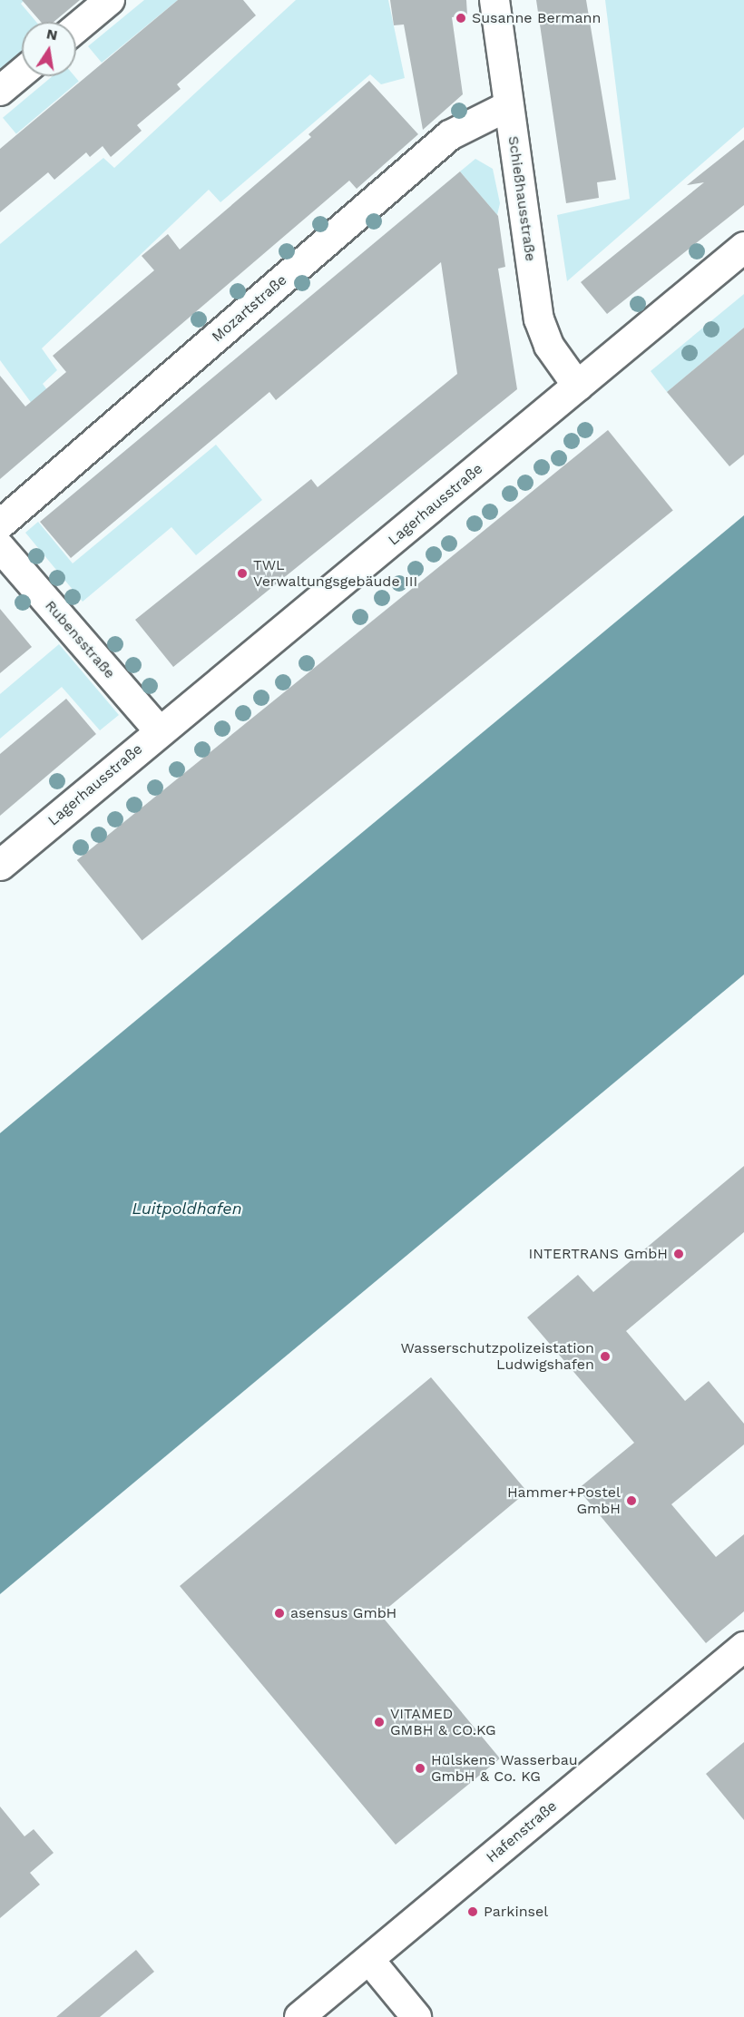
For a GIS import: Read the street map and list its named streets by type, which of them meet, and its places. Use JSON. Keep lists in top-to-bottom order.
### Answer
{
  "streets": {
    "street": [
      "Schießhausstraße",
      "Mozartstraße",
      "Lagerhausstraße",
      "Rubensstraße",
      "Hafenstraße"
    ]
  },
  "crossings": [
    ["Schießhausstraße", "Mozartstraße"],
    ["Schießhausstraße", "Lagerhausstraße"],
    ["Lagerhausstraße", "Rubensstraße"]
  ],
  "water": ["Luitpoldhafen"],
  "places": [
    "Susanne Bermann",
    "TWL Verwaltungsgebäude III",
    "INTERTRANS GmbH",
    "Wasserschutzpolizeistation Ludwigshafen",
    "Hammer+Postel GmbH",
    "asensus GmbH",
    "VITAMED GMBH & CO.KG",
    "Hülskens Wasserbau GmbH & Co. KG",
    "Parkinsel"
  ],
  "north": "top"
}
